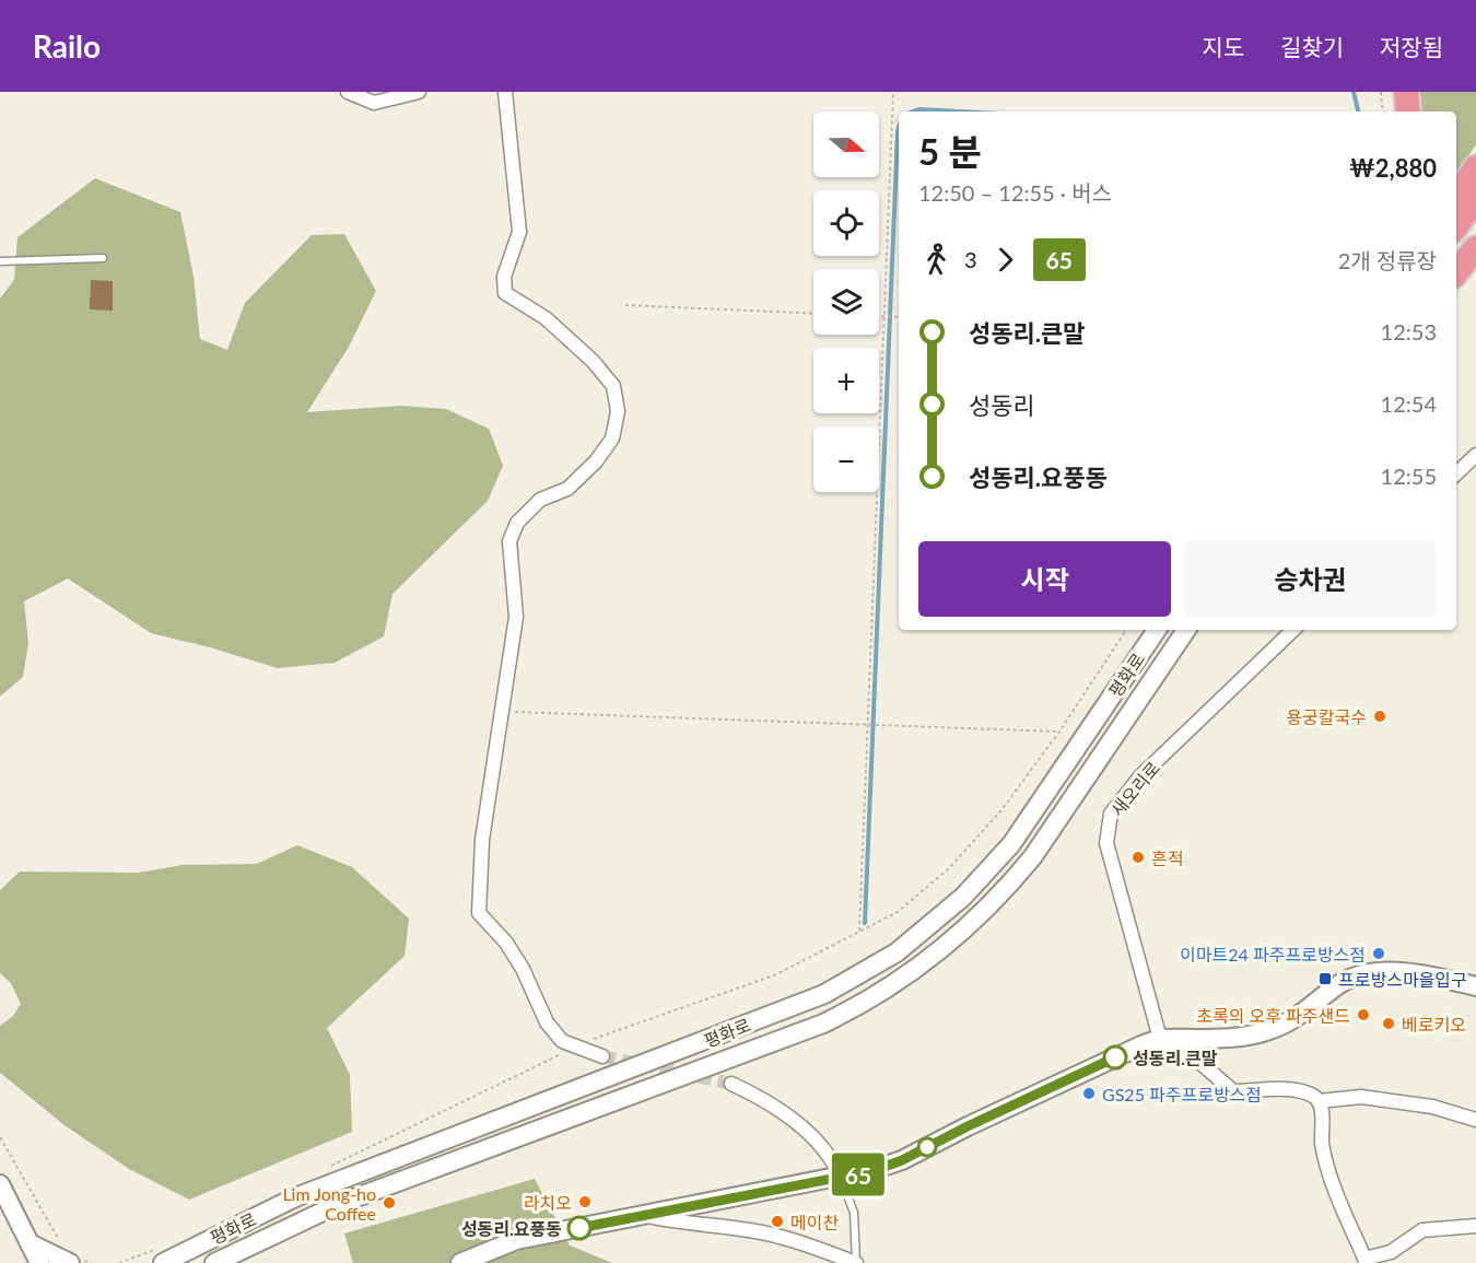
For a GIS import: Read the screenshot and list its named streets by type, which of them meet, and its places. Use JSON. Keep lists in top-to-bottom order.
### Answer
{
  "streets": {
    "main road": ["평화로"],
    "street": ["새오리로"]
  },
  "places": {
    "other": [
      "용궁칼국수",
      "흔적",
      "이마트24 파주프로방스점",
      "초록의 오후 파주샌드",
      "베로키오",
      "성동리.큰말",
      "GS25 파주프로방스점",
      "라치오",
      "Lim Jong-ho Coffee",
      "메이찬",
      "성동리.요풍동"
    ],
    "transit": ["프로방스마을입구"]
  },
  "lines": ["bus line 65"],
  "north": "right",
  "page": {
    "header": "Railo",
    "nav": ["지도", "길찾기", "저장됨"],
    "on_map": "65",
    "map_buttons": ["+", "−"],
    "heading": ["5 분", "12:50 – 12:55 · 버스", "₩2,880"],
    "legs": ["3", "65", "2개 정류장"],
    "list": [
      {
        "name": "성동리.큰말",
        "value": "12:53"
      },
      {
        "name": "성동리",
        "value": "12:54"
      },
      {
        "name": "성동리.요풍동",
        "value": "12:55"
      }
    ],
    "buttons": ["시작", "승차권"]
  }
}
